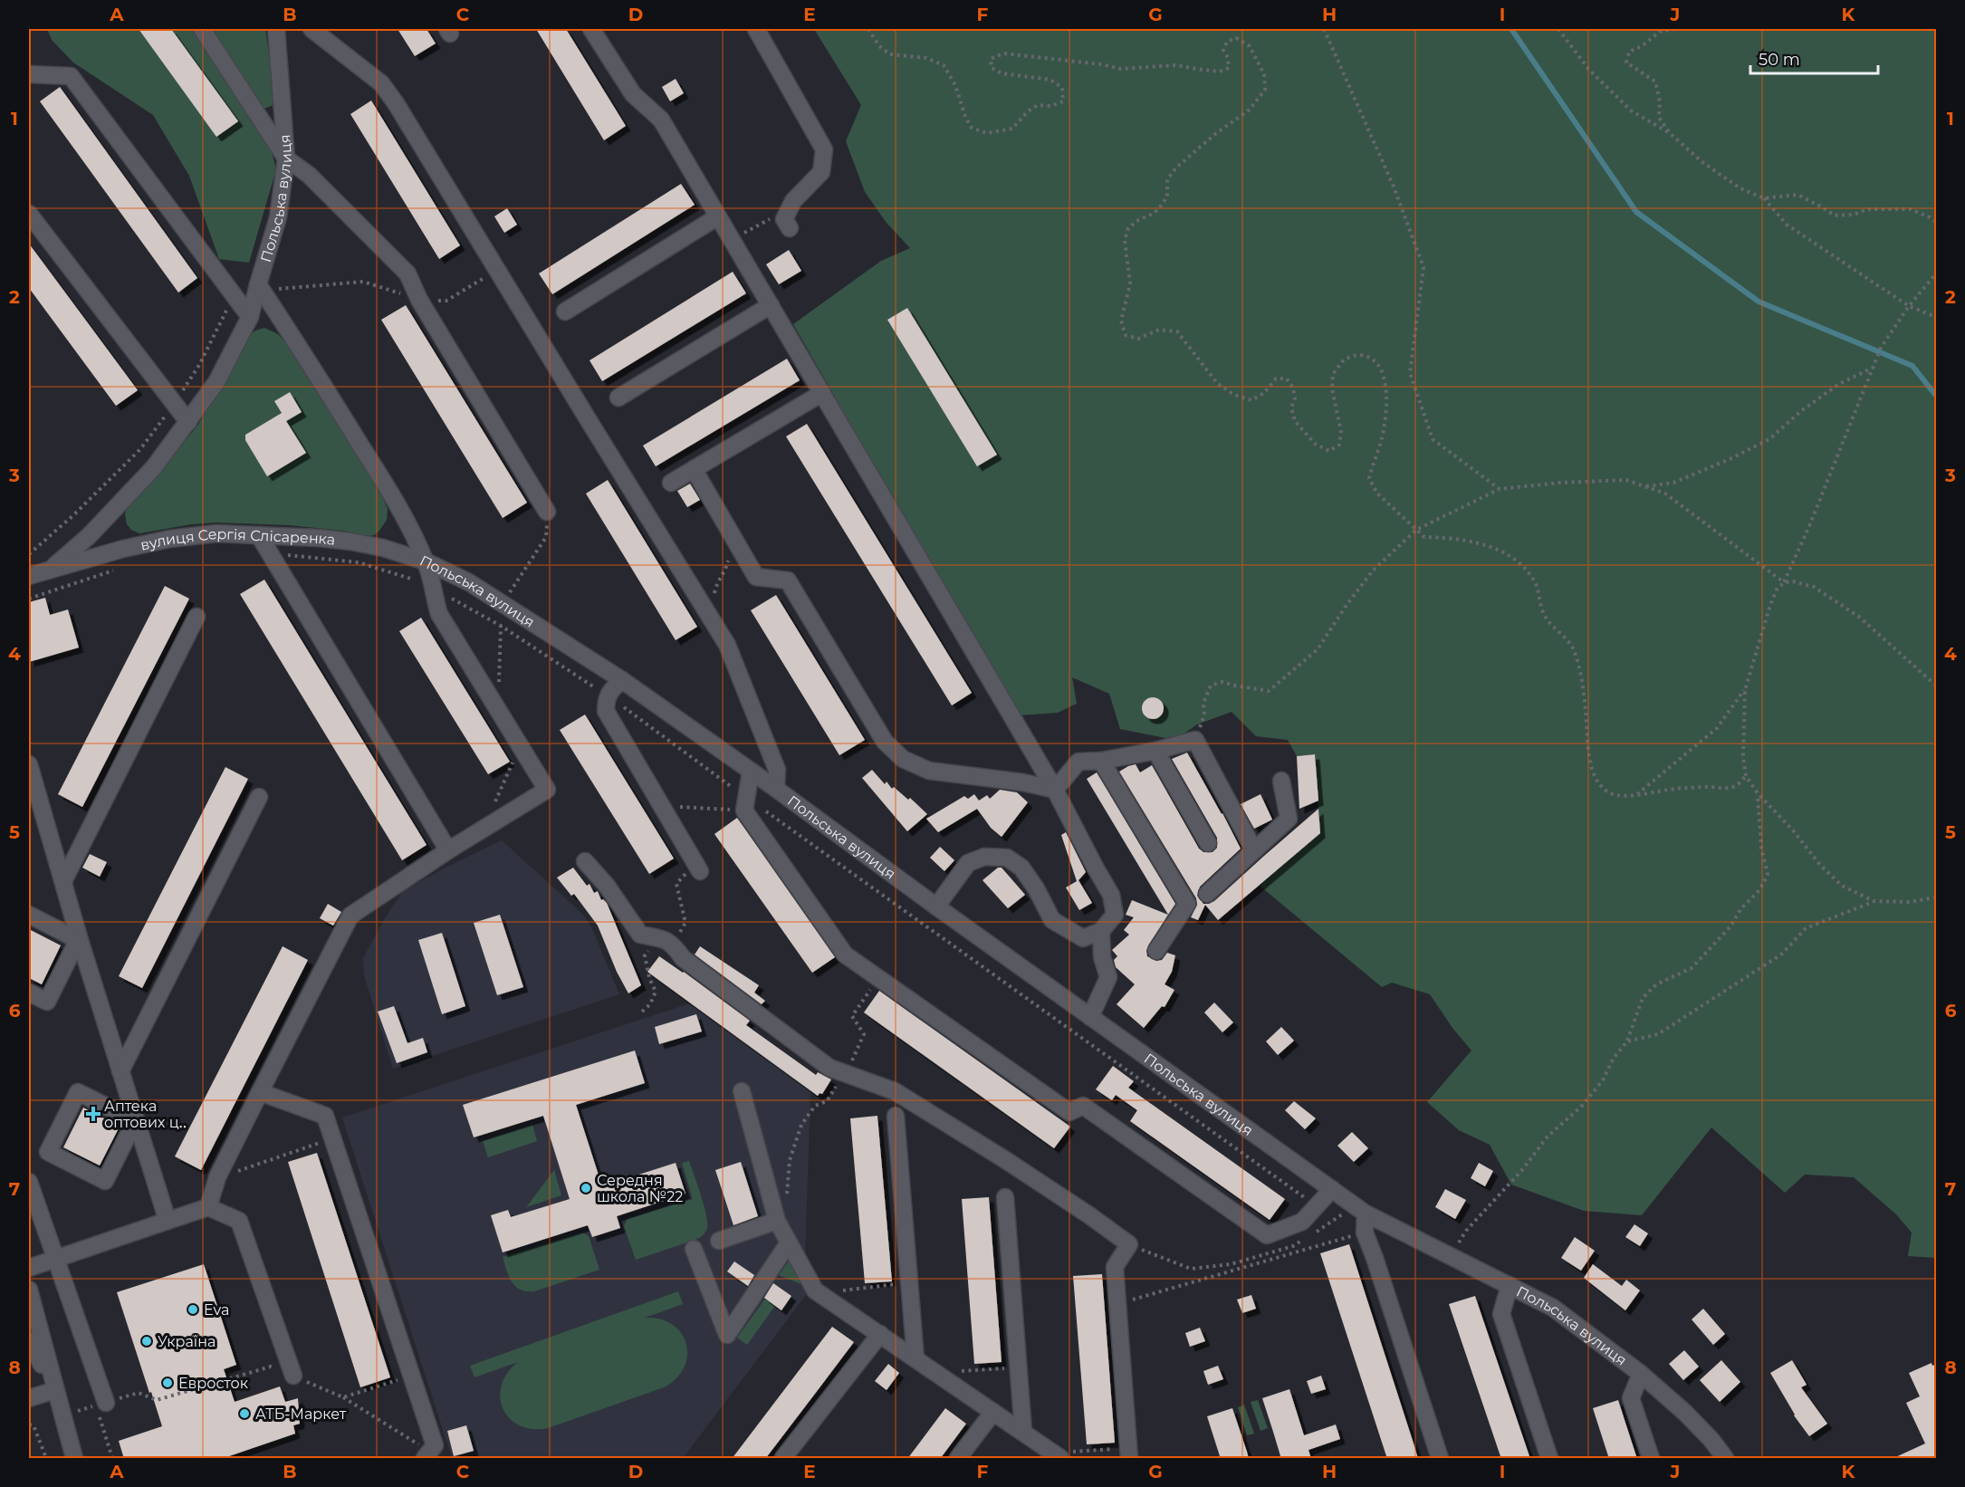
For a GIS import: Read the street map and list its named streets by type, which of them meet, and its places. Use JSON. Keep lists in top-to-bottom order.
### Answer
{
  "streets": {
    "street": ["Польська вулиця", "вулиця Сергія Слісаренка"]
  },
  "crossings": [
    ["Польська вулиця", "вулиця Сергія Слісаренка"]
  ],
  "places": {
    "health": ["Аптека оптових ц‥"],
    "other": [
      "Середня школа №22",
      "Eva",
      "Україна",
      "Евросток",
      "АТБ-Маркет"
    ]
  },
  "scale_bar": "50 m",
  "grid": {
    "columns": [
      "A",
      "B",
      "C",
      "D",
      "E",
      "F",
      "G",
      "H",
      "I",
      "J",
      "K"
    ],
    "rows": [
      "1",
      "2",
      "3",
      "4",
      "5",
      "6",
      "7",
      "8"
    ]
  }
}
